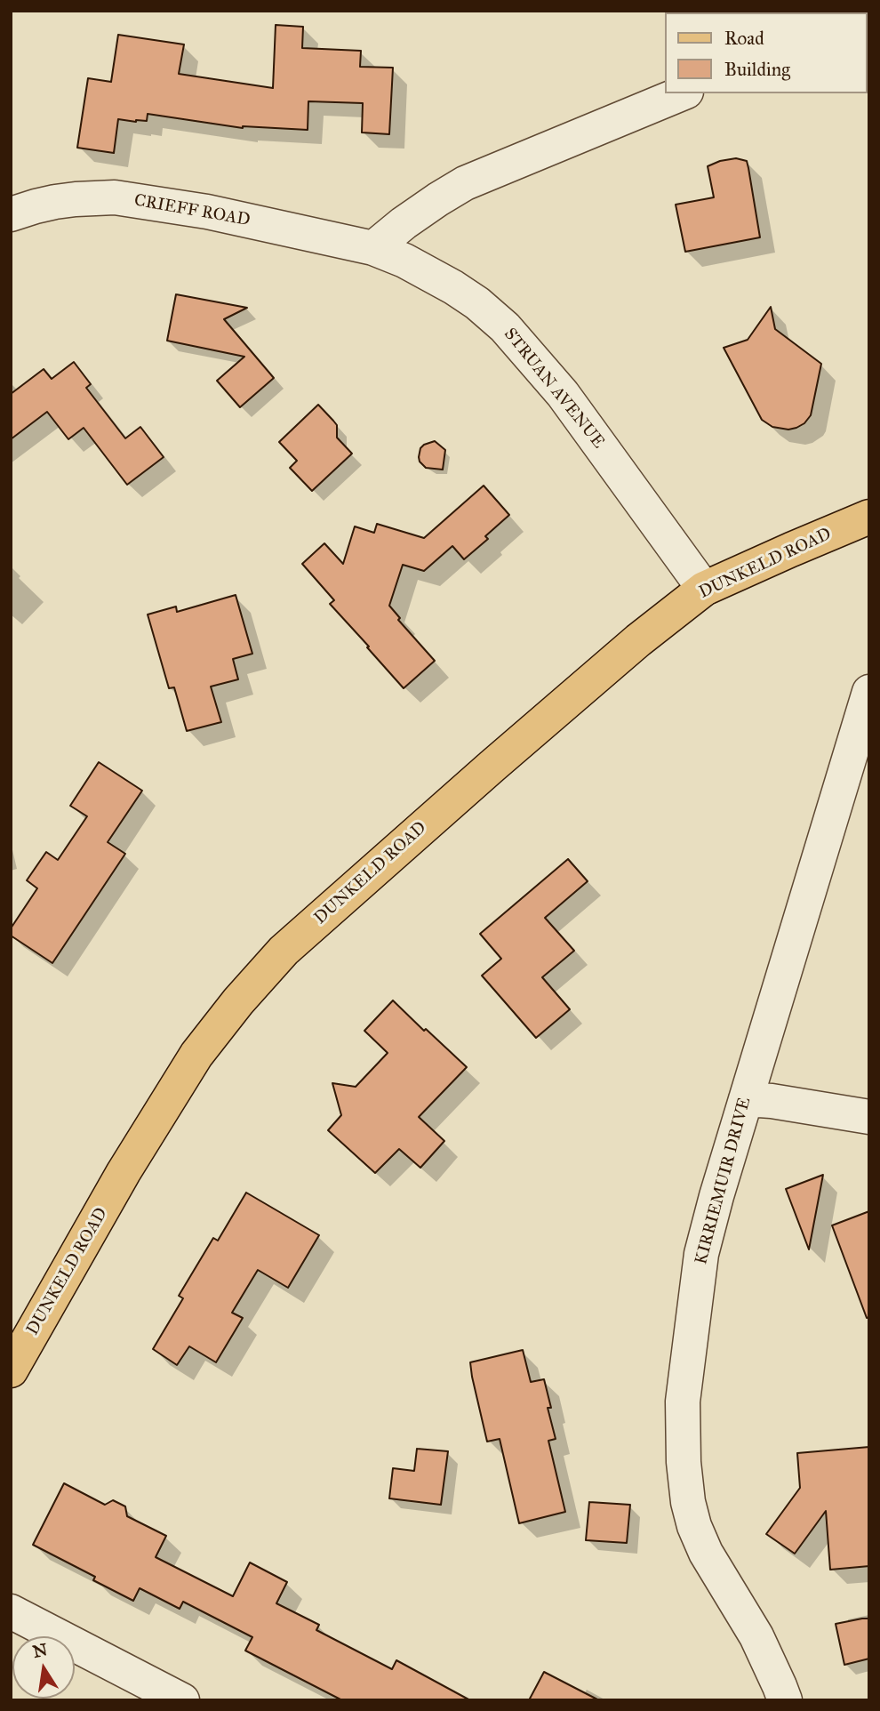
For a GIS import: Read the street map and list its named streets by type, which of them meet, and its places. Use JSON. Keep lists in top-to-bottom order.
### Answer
{
  "streets": {
    "main road": ["DUNKELD ROAD"],
    "street": ["CRIEFF ROAD", "STRUAN AVENUE", "KIRRIEMUIR DRIVE"]
  },
  "crossings": [
    ["CRIEFF ROAD", "STRUAN AVENUE"],
    ["STRUAN AVENUE", "DUNKELD ROAD"]
  ],
  "legend": ["Road", "Building"],
  "north": "top"
}
